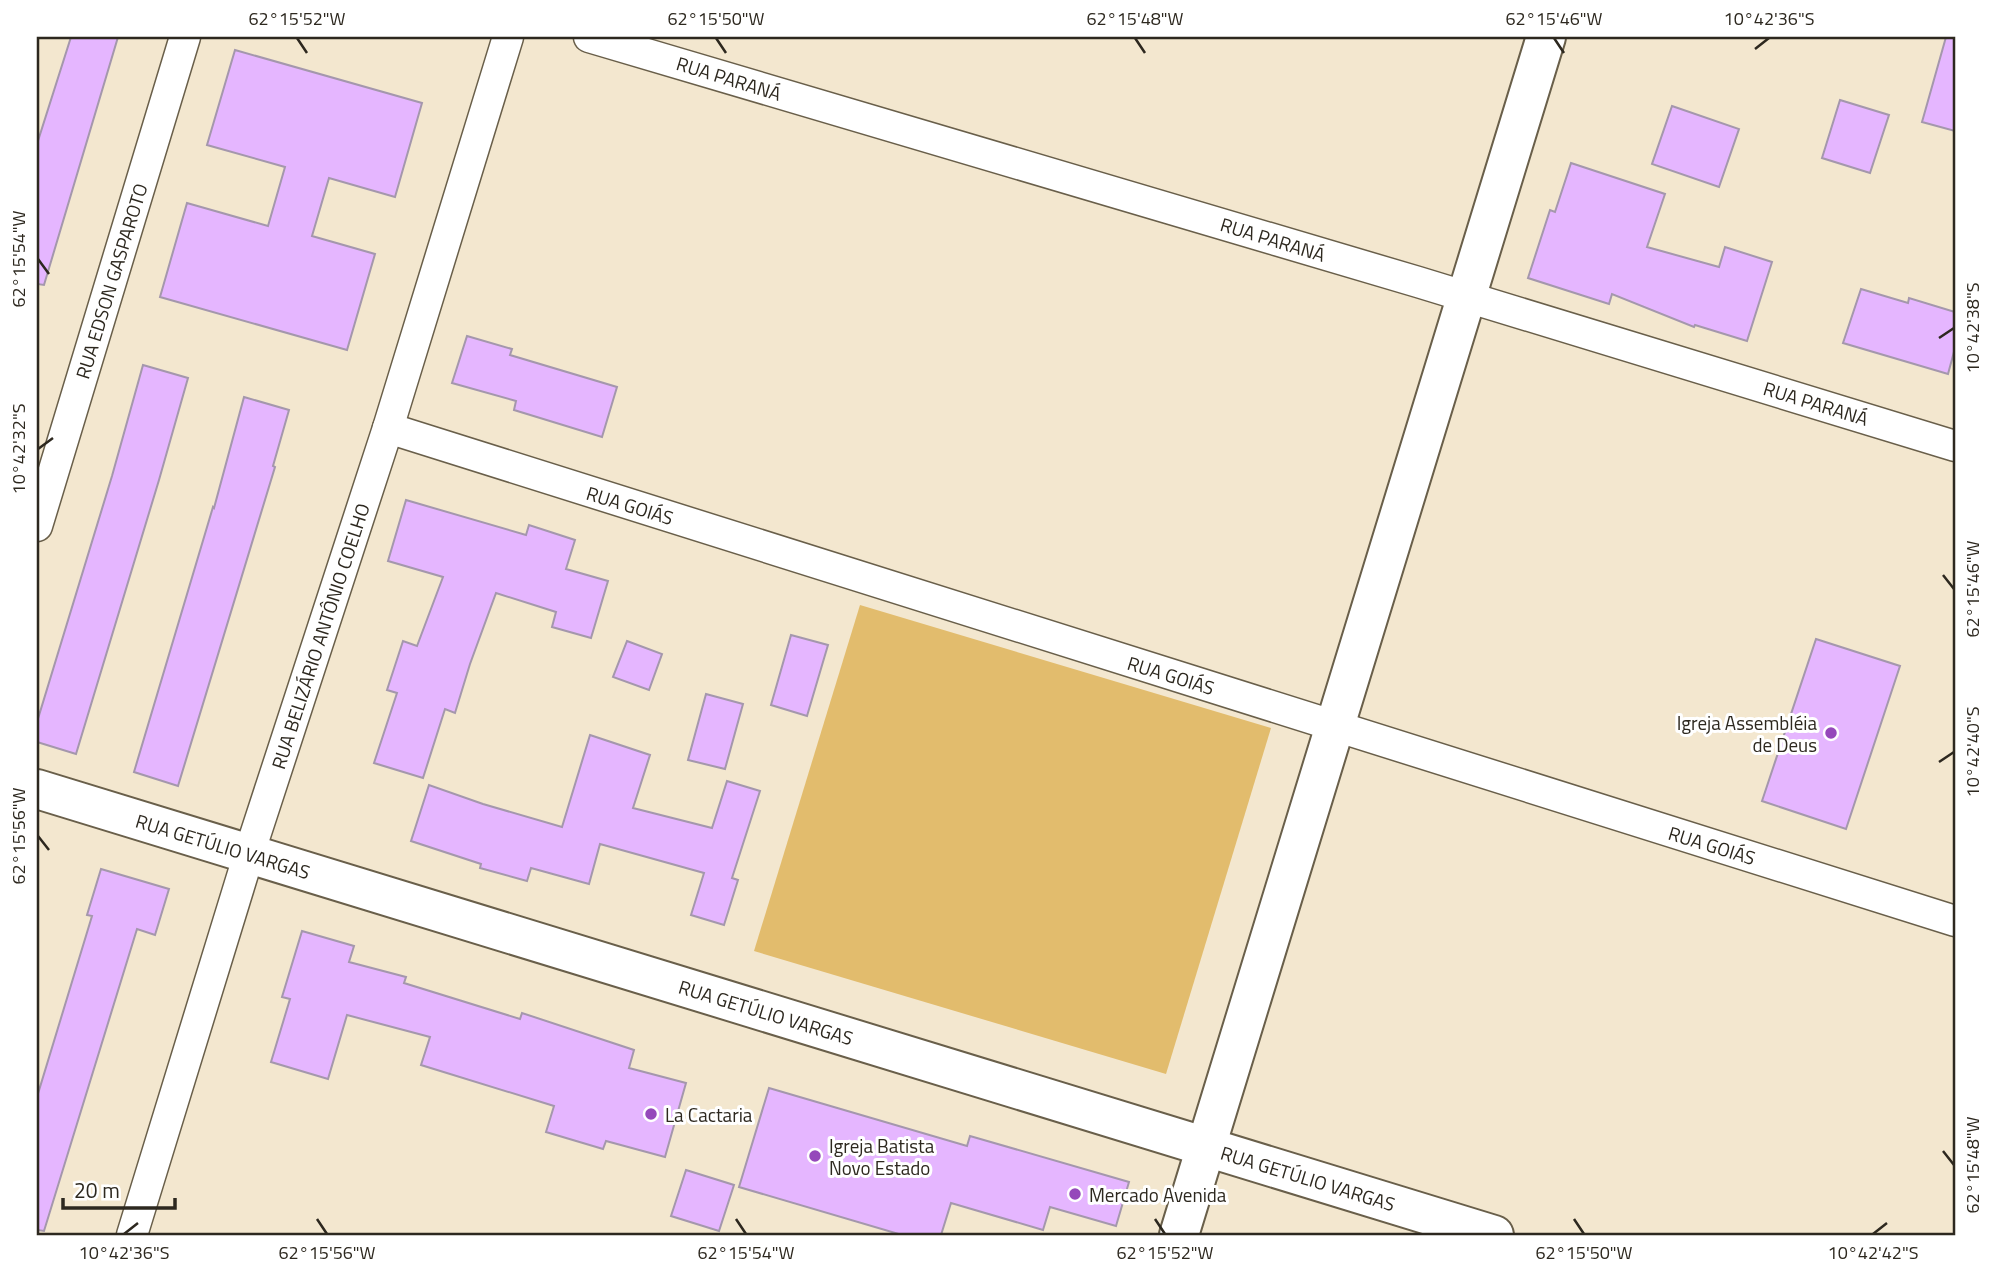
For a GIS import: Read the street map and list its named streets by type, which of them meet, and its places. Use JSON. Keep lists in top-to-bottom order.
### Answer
{
  "streets": {
    "street": [
      "RUA PARANÁ",
      "RUA EDSON GASPAROTO",
      "RUA GOIÁS",
      "RUA BELIZÁRIO ANTÔNIO COELHO",
      "RUA GETÚLIO VARGAS"
    ]
  },
  "crossings": [
    ["RUA GOIÁS", "RUA BELIZÁRIO ANTÔNIO COELHO"],
    ["RUA BELIZÁRIO ANTÔNIO COELHO", "RUA GETÚLIO VARGAS"]
  ],
  "places": [
    "Igreja Assembléia de Deus",
    "La Cactaria",
    "Igreja Batista Novo Estado",
    "Mercado Avenida"
  ],
  "scale_bar": "20 m",
  "coordinates": [
    "62°15'52\"W",
    "62°15'50\"W",
    "62°15'48\"W",
    "62°15'46\"W",
    "10°42'36\"S",
    "62°15'54\"W",
    "10°42'38\"S",
    "10°42'32\"S",
    "10°42'40\"S",
    "62°15'56\"W",
    "10°42'42\"S"
  ]
}
